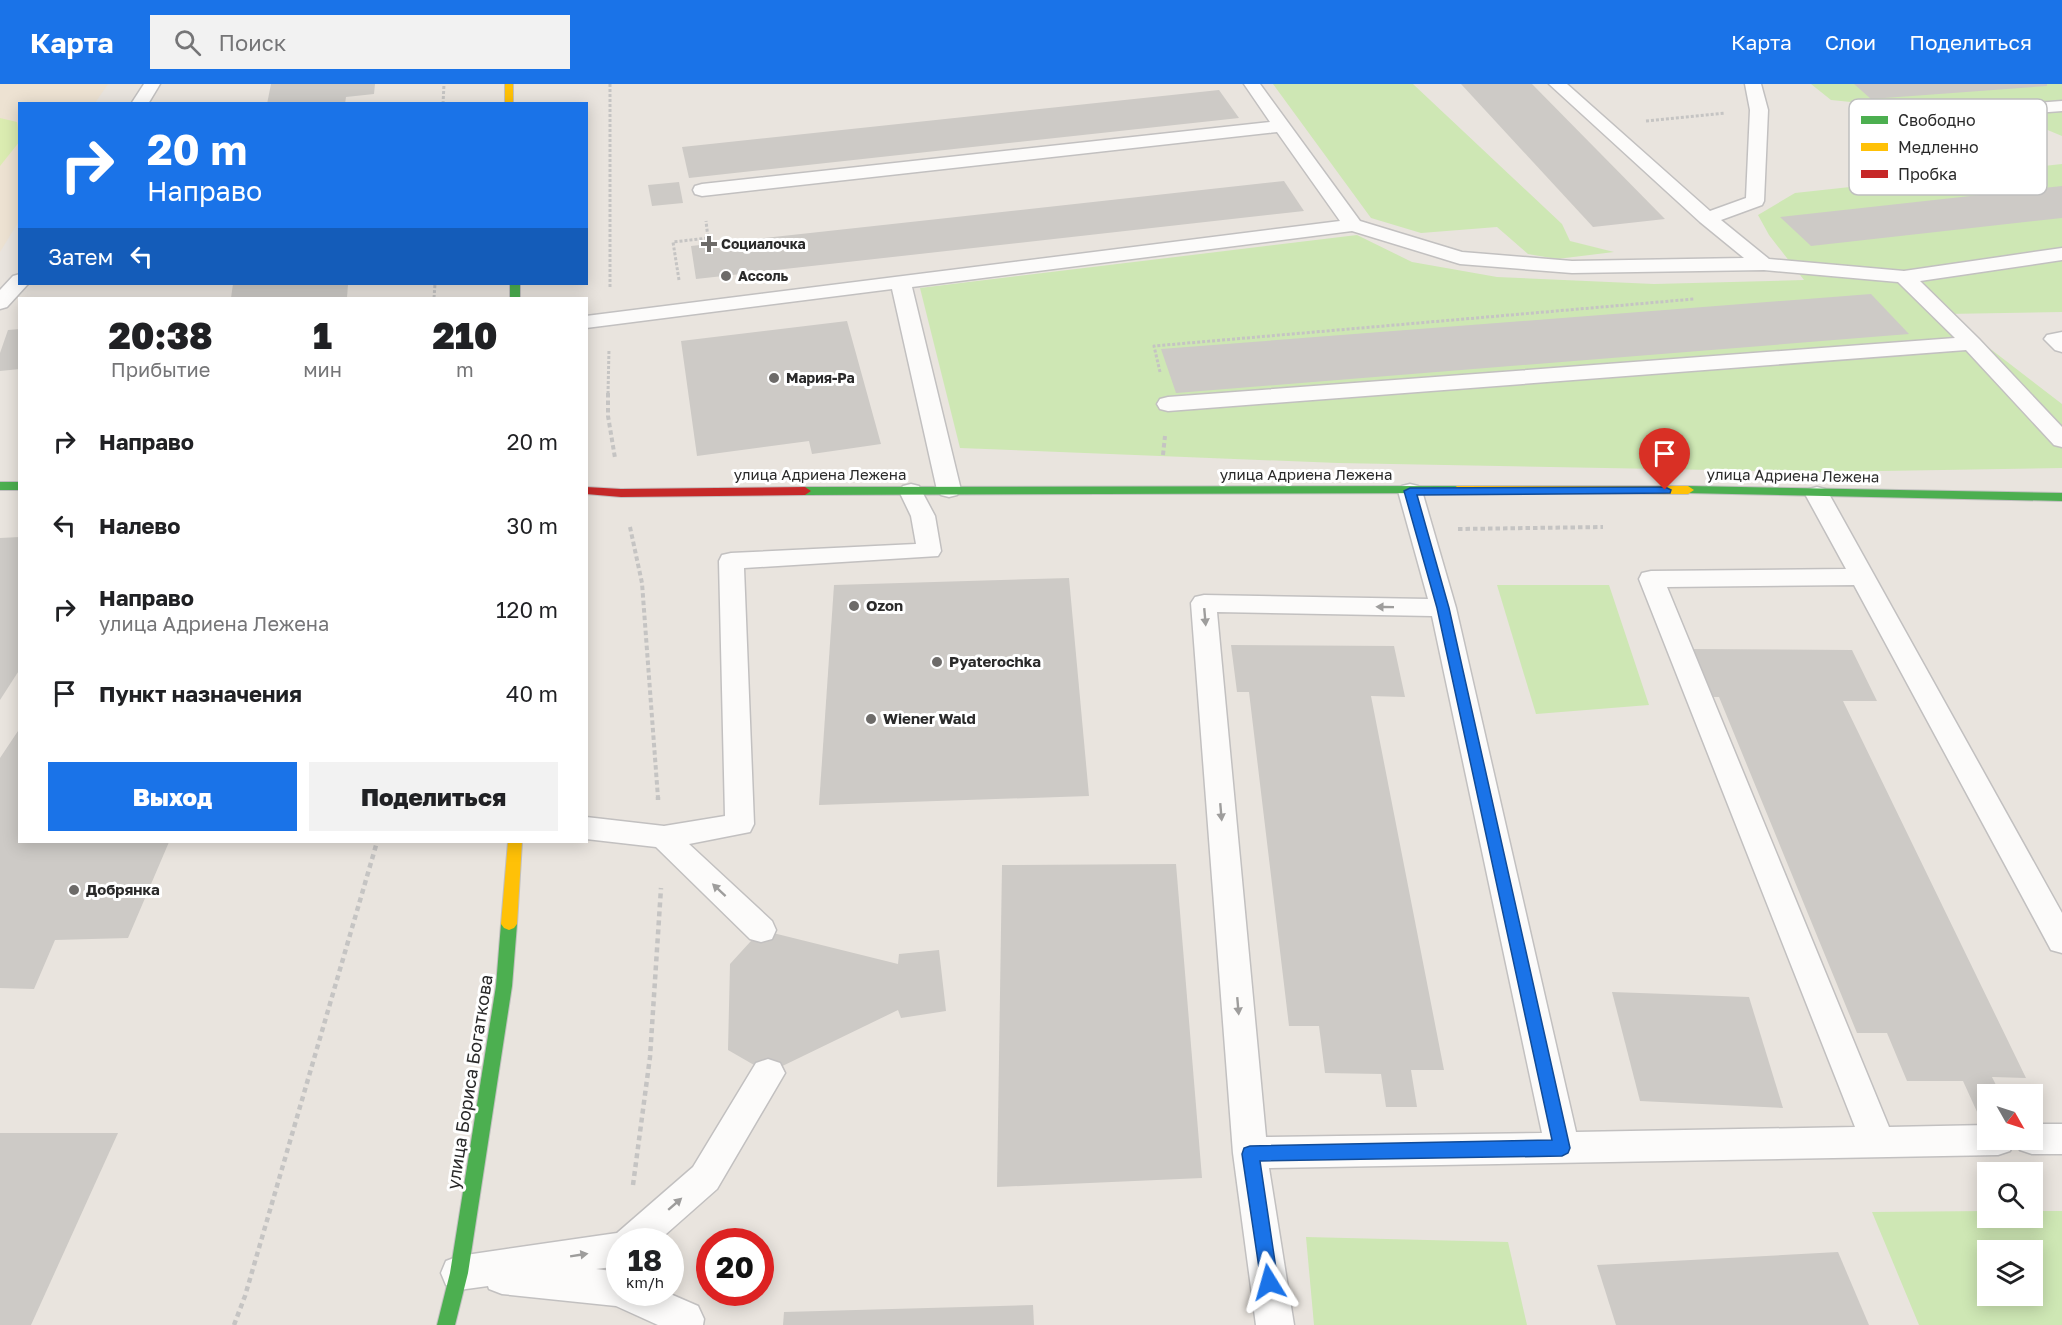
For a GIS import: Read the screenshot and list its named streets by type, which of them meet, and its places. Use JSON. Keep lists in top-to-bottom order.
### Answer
{
  "streets": {
    "street": ["улица Адриена Лежена", "улица Бориса Богаткова"]
  },
  "places": {
    "health": ["Социалочка"],
    "other": [
      "Ассоль",
      "Мария-Ра",
      "Ozon",
      "Pyaterochka",
      "Wiener Wald",
      "Добрянка"
    ]
  },
  "legend": ["Свободно", "Медленно", "Пробка"],
  "north": "bottom right",
  "page": {
    "header": "Карта",
    "search": "Поиск",
    "nav": ["Карта", "Слои", "Поделиться"],
    "turn": ["20 m", "Направо"],
    "then": "Затем",
    "eta": [
      "20:38",
      "Прибытие",
      "1",
      "мин",
      "210",
      "m"
    ],
    "list": [
      {
        "name": "Направо",
        "value": "20 m"
      },
      {
        "name": "Налево",
        "value": "30 m"
      },
      {
        "name": "Направо",
        "note": "улица Адриена Лежена",
        "value": "120 m"
      },
      {
        "name": "Пункт назначения",
        "value": "40 m"
      }
    ],
    "buttons": ["Выход", "Поделиться"],
    "speed": "18 km/h",
    "limit": "20"
  }
}
